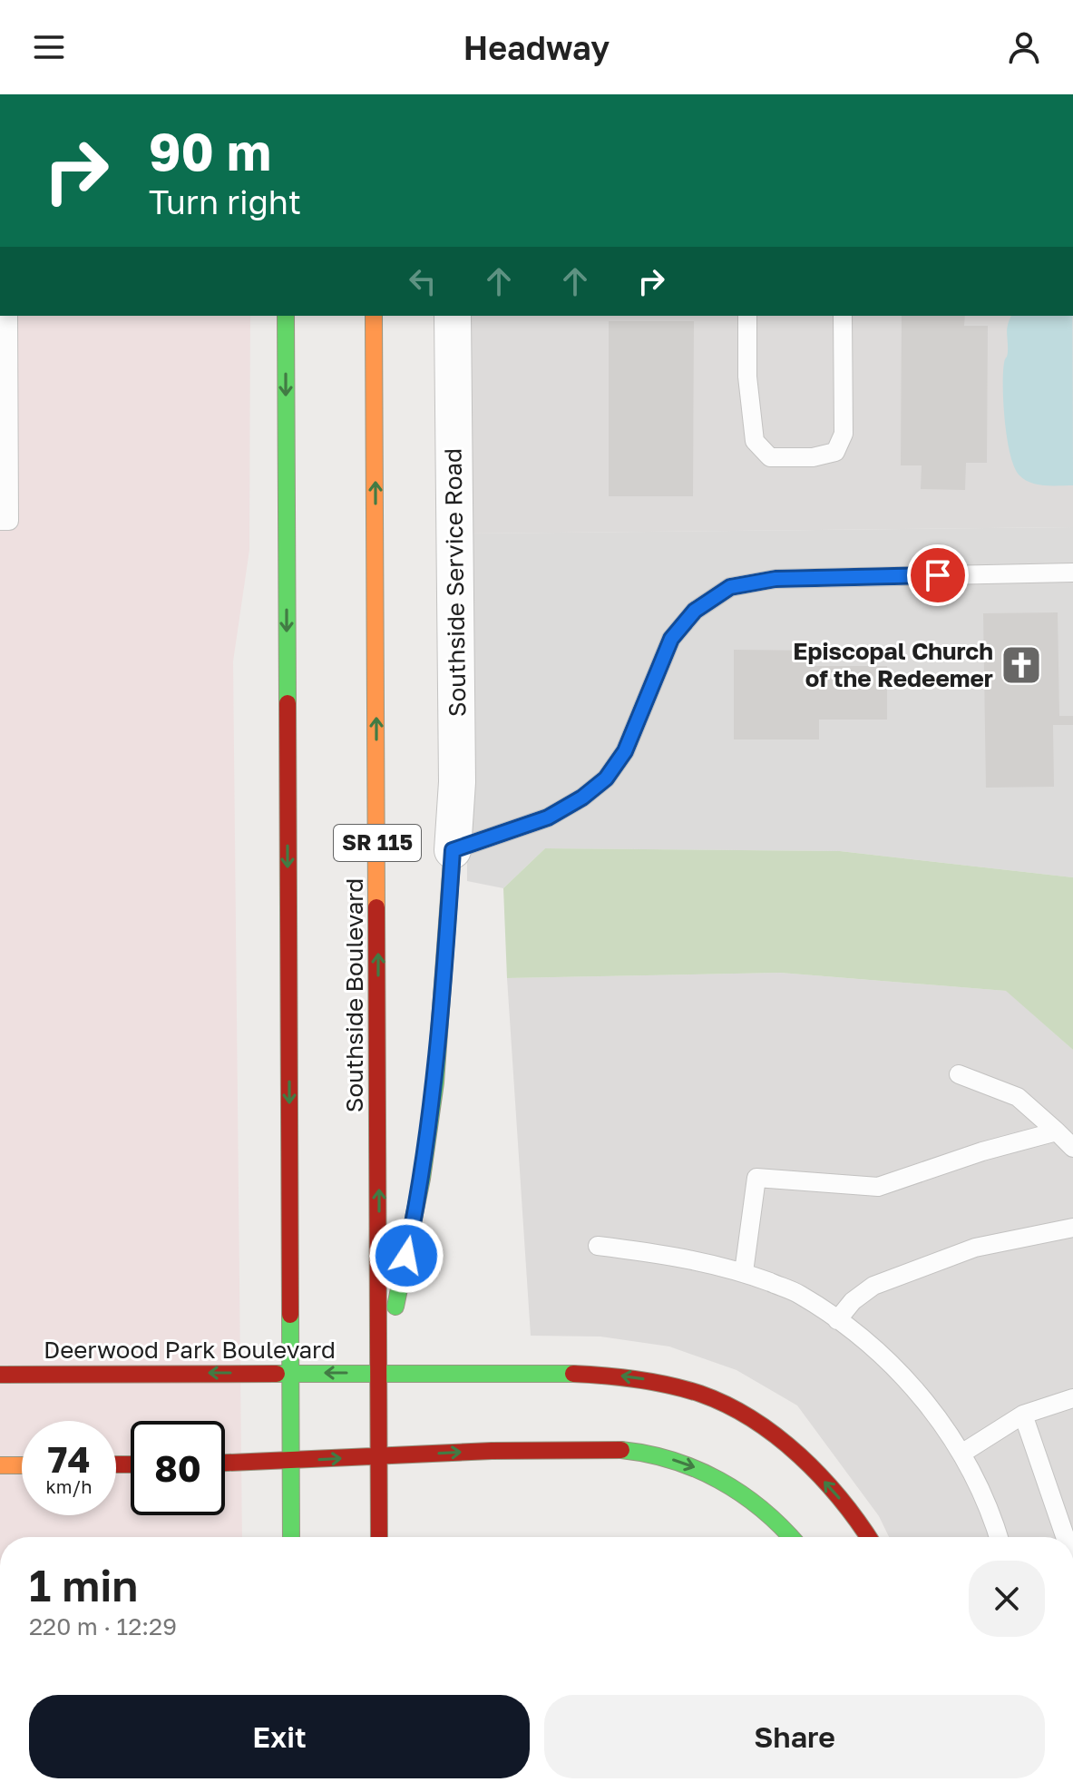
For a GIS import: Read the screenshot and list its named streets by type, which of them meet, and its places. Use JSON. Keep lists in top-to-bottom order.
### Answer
{
  "streets": {
    "main road": ["SR 115", "Southside Boulevard", "Deerwood Park Boulevard"],
    "street": ["Southside Service Road"]
  },
  "crossings": [
    ["Southside Boulevard", "Deerwood Park Boulevard"]
  ],
  "places": {
    "church": ["Episcopal Church of the Redeemer"]
  },
  "page": {
    "header": "Headway",
    "turn": ["90 m", "Turn right"],
    "speed": "74 km/h",
    "limit": "80",
    "heading": ["1 min", "220 m · 12:29"],
    "buttons": ["Exit", "Share"]
  }
}
